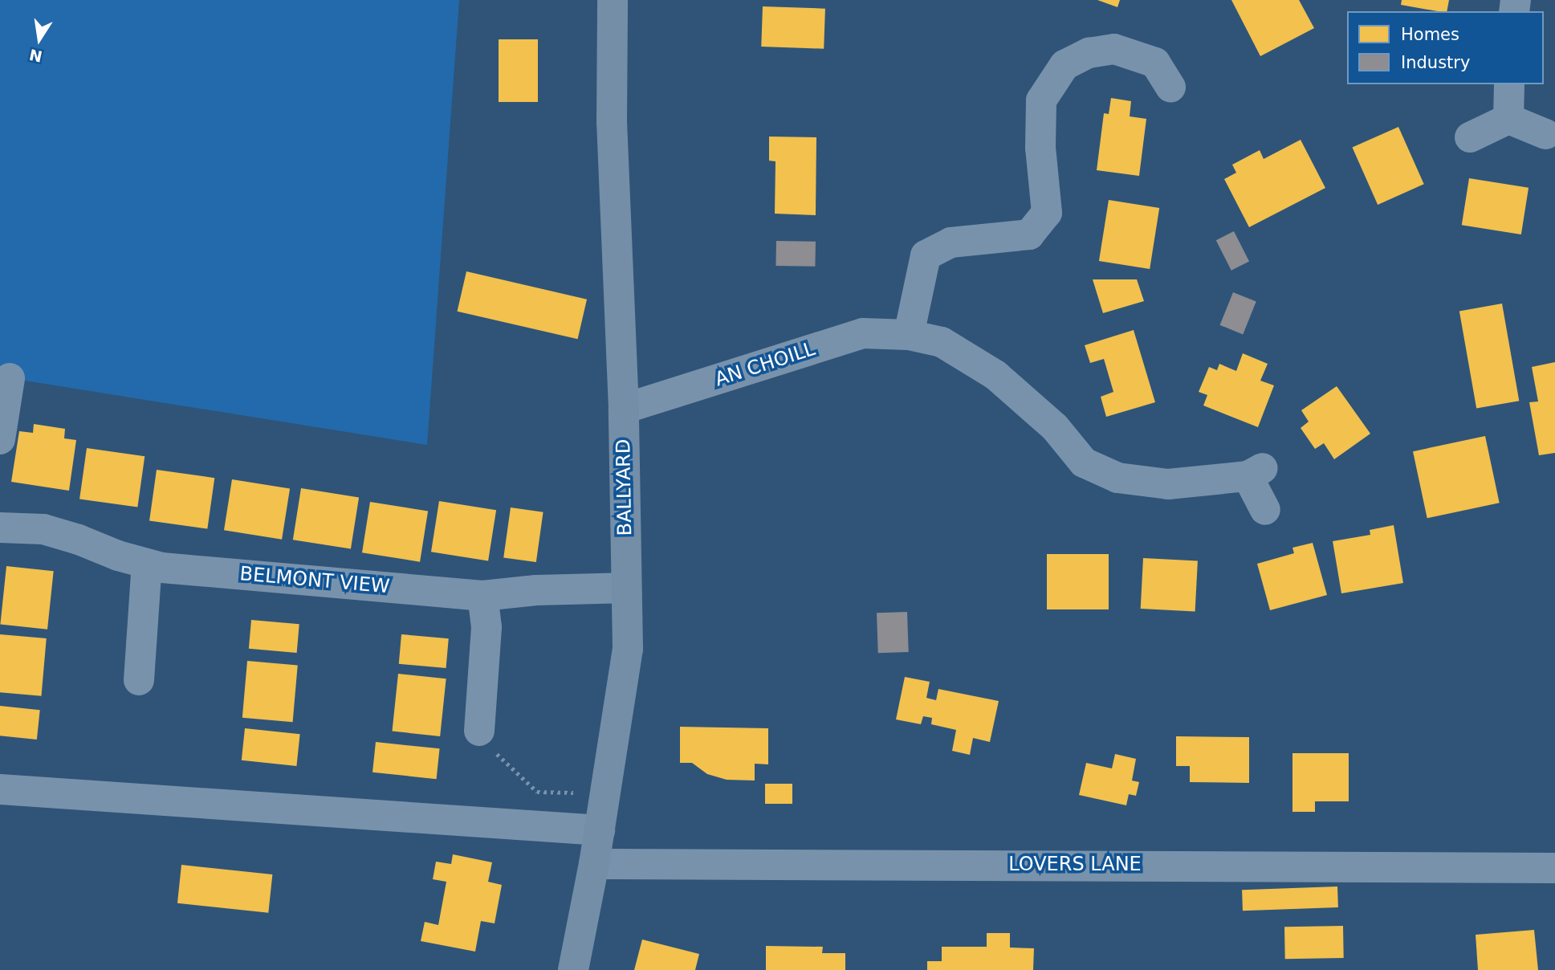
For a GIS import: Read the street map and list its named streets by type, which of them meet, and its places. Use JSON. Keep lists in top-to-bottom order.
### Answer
{
  "streets": {
    "street": [
      "AN CHOILL",
      "BALLYARD",
      "BELMONT VIEW",
      "LOVERS LANE"
    ]
  },
  "crossings": [
    ["AN CHOILL", "BALLYARD"],
    ["BALLYARD", "BELMONT VIEW"],
    ["BALLYARD", "LOVERS LANE"]
  ],
  "legend": ["Homes", "Industry"],
  "north": "bottom"
}
